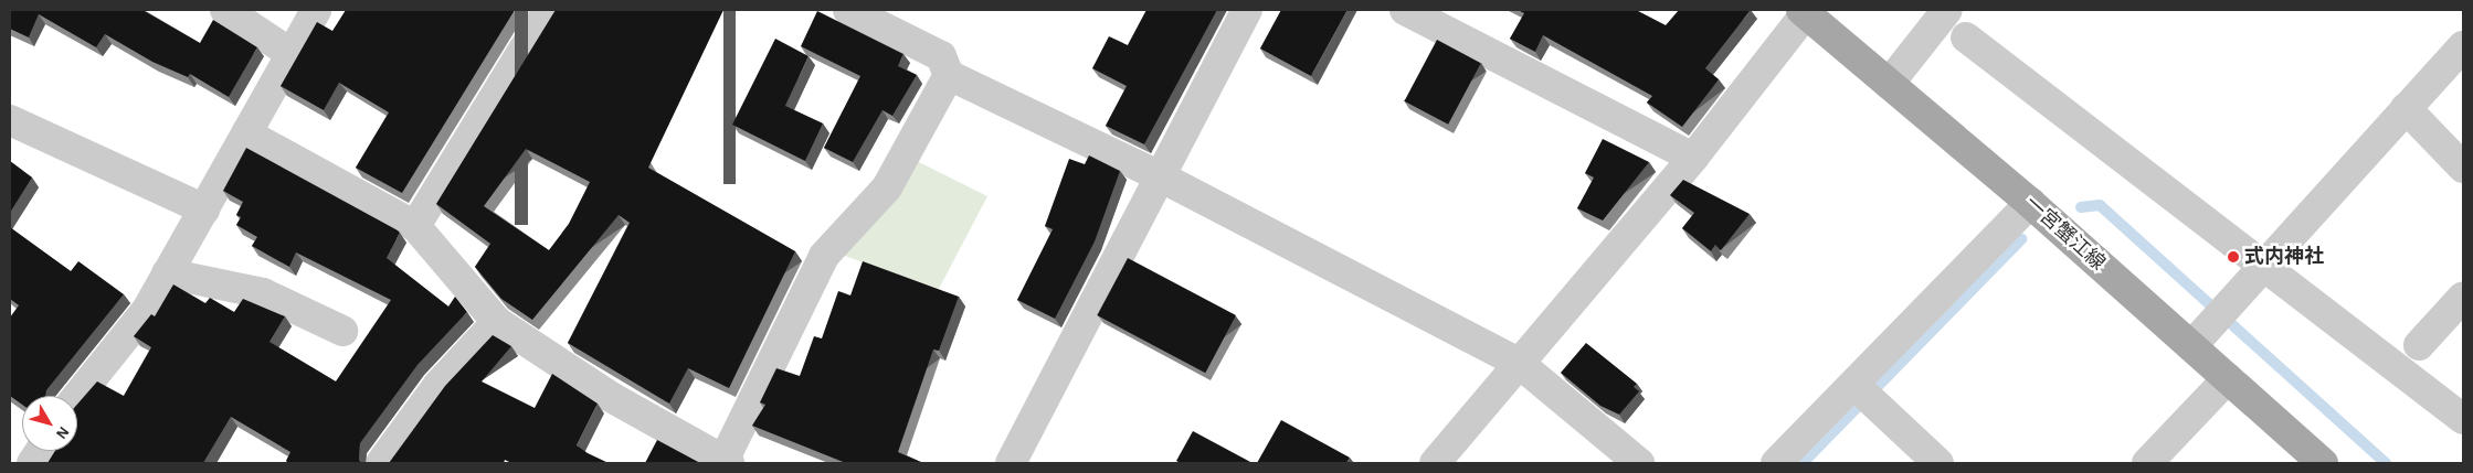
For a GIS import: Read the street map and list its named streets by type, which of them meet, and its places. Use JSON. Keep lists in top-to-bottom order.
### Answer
{
  "streets": {
    "main road": ["一宮蟹江線"]
  },
  "places": ["式内神社"],
  "north": "bottom right"
}
